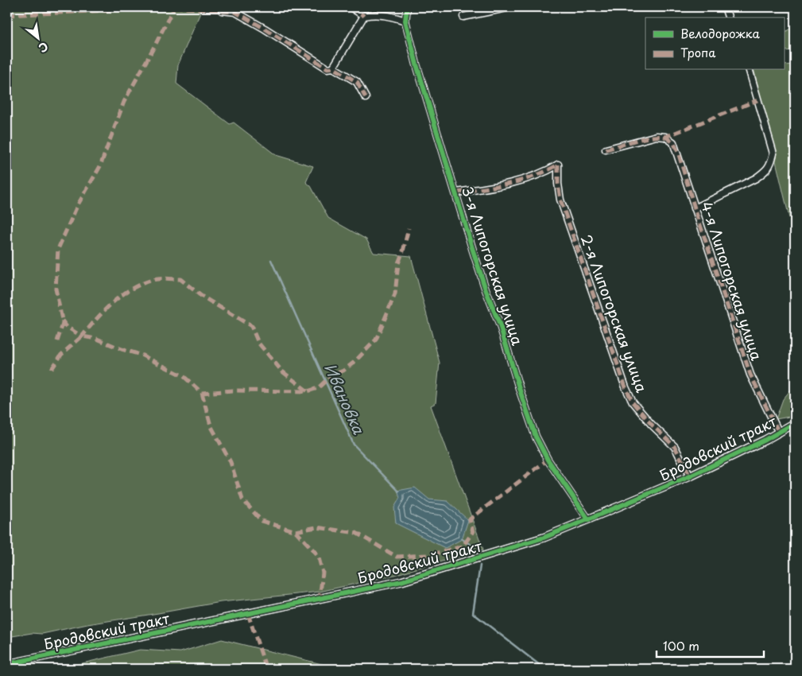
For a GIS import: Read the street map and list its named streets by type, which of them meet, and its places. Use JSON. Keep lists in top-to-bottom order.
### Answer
{
  "streets": {
    "street": [
      "3-я Липогорская улица",
      "4-я Липогорская улица",
      "2-я Липогорская улица",
      "Бродовский тракт"
    ]
  },
  "crossings": [
    ["3-я Липогорская улица", "2-я Липогорская улица"],
    ["3-я Липогорская улица", "Бродовский тракт"],
    ["4-я Липогорская улица", "Бродовский тракт"],
    ["2-я Липогорская улица", "Бродовский тракт"]
  ],
  "water": ["Ивановка"],
  "legend": ["Велодорожка", "Тропа"],
  "scale_bar": "100 m",
  "north": "bottom right"
}
